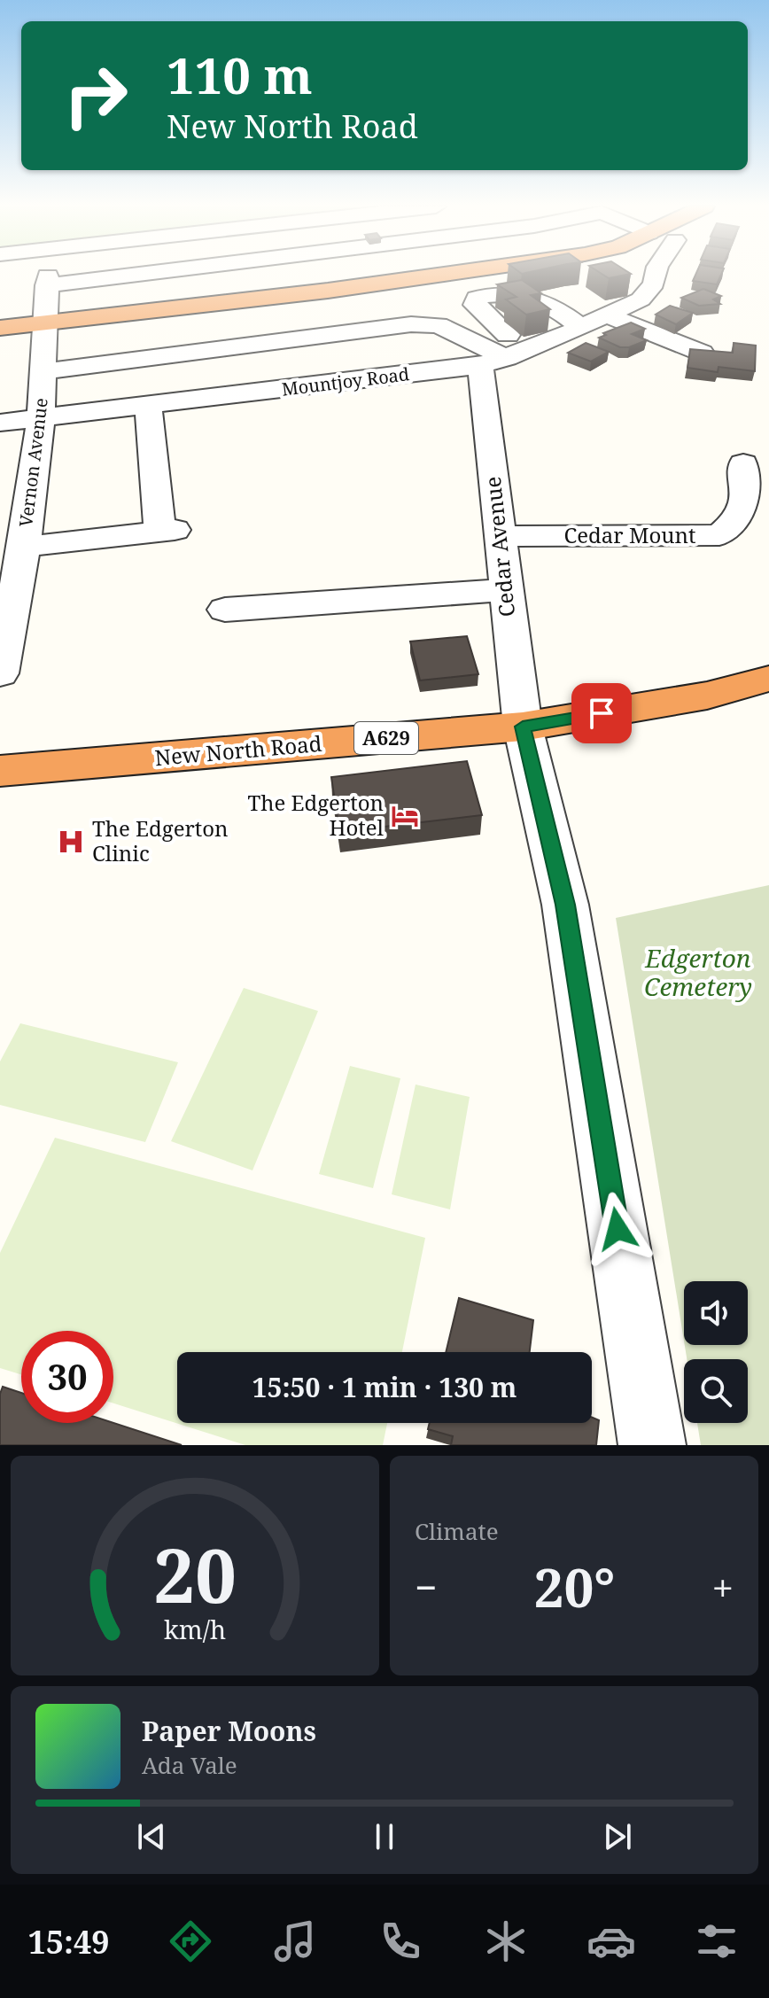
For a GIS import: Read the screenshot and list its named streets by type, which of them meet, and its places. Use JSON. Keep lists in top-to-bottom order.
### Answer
{
  "streets": {
    "highway": ["A629", "New North Road"],
    "street": [
      "Mountjoy Road",
      "Vernon Avenue",
      "Cedar Mount",
      "Cedar Avenue"
    ]
  },
  "crossings": [
    ["Mountjoy Road", "Vernon Avenue"],
    ["Mountjoy Road", "Cedar Avenue"],
    ["Cedar Mount", "Cedar Avenue"],
    ["Cedar Avenue", "New North Road"]
  ],
  "parks": ["Edgerton Cemetery"],
  "places": {
    "hotel": ["The Edgerton Hotel"],
    "hospital": ["The Edgerton Clinic"]
  },
  "page": {
    "turn": ["110 m", "New North Road"],
    "limit": "30",
    "trip": "15:50 · 1 min · 130 m",
    "tile": "Climate",
    "heat": ["−", "20°", "+"],
    "song": ["Paper Moons", "Ada Vale"],
    "tabs": "15:49",
    "gauge": ["20", "km/h"]
  }
}
